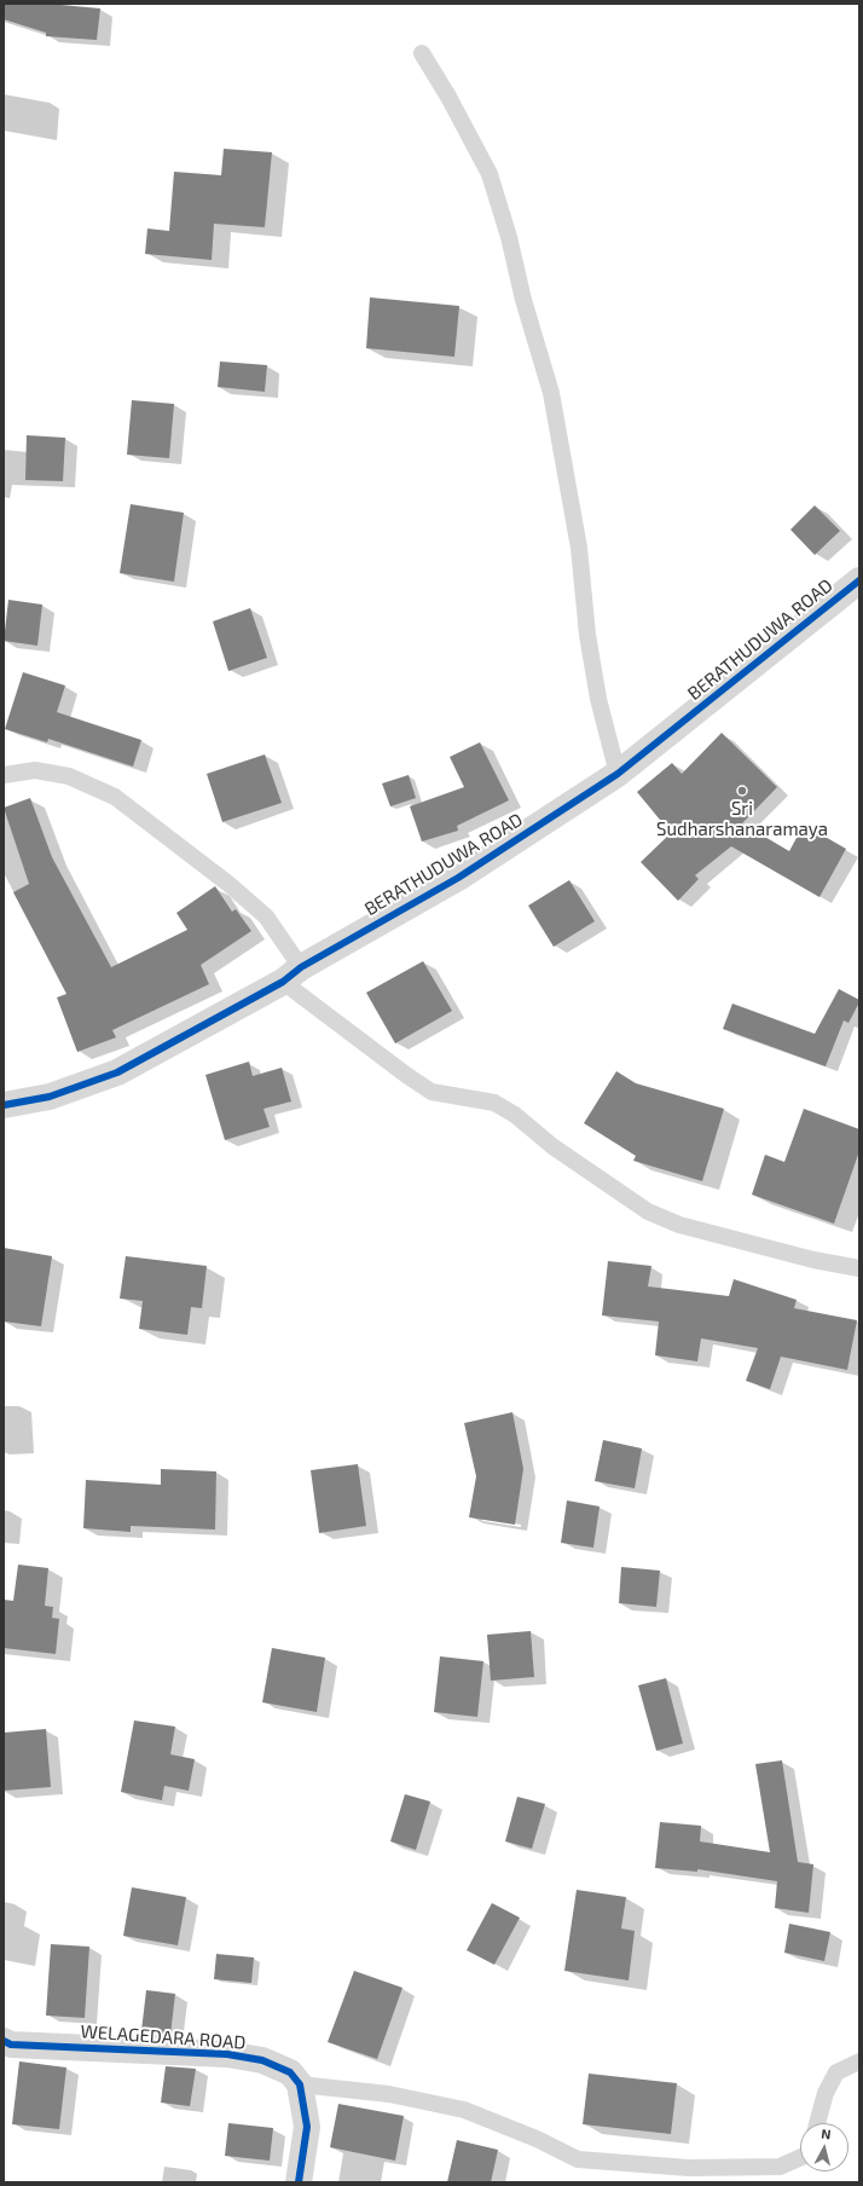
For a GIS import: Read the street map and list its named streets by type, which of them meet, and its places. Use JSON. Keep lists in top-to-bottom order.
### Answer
{
  "streets": {
    "street": ["BERATHUDUWA ROAD", "WELAGEDARA ROAD"]
  },
  "places": ["Sri Sudharshanaramaya"],
  "north": "top"
}
